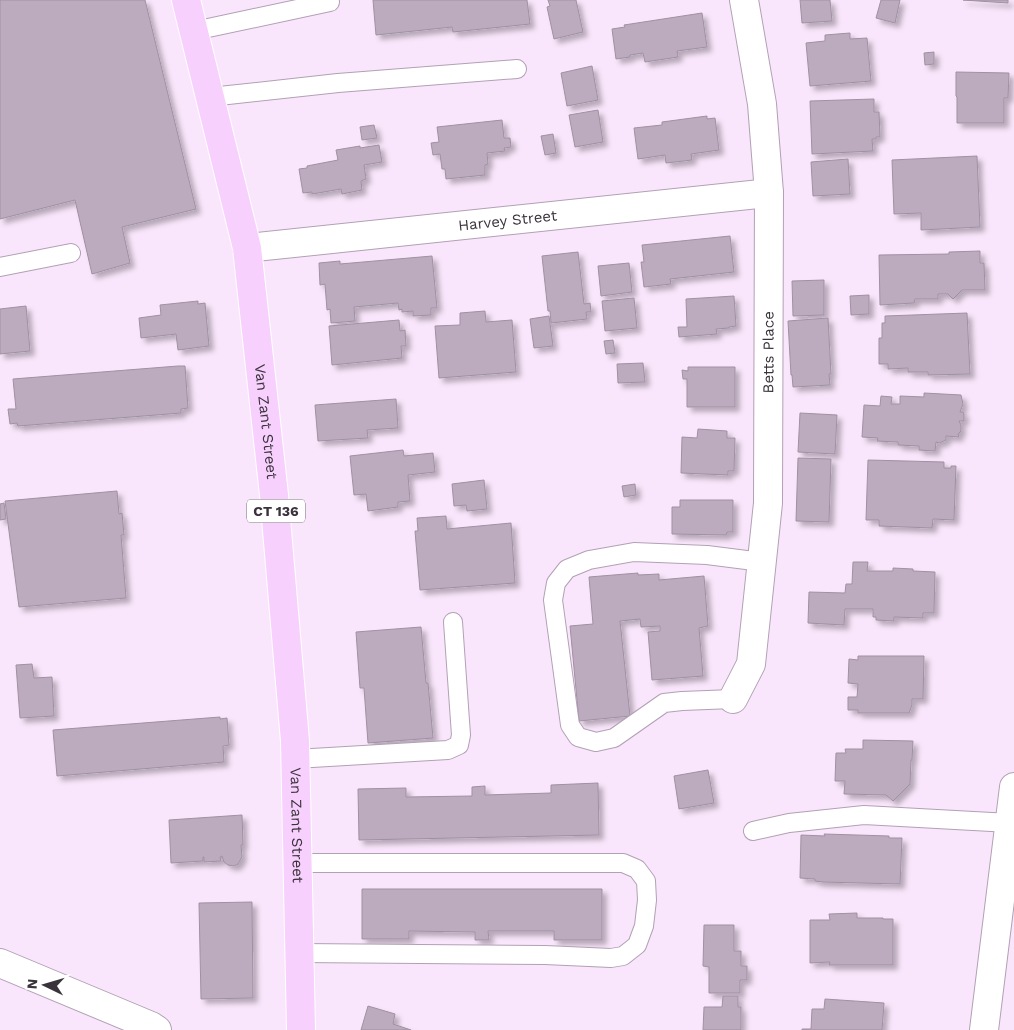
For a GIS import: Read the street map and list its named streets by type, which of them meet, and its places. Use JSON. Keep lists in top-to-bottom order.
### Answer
{
  "streets": {
    "main road": ["Van Zant Street", "CT 136"],
    "street": ["Harvey Street", "Betts Place"]
  },
  "crossings": [
    ["Harvey Street", "Betts Place"],
    ["Harvey Street", "Van Zant Street"]
  ],
  "north": "left"
}
